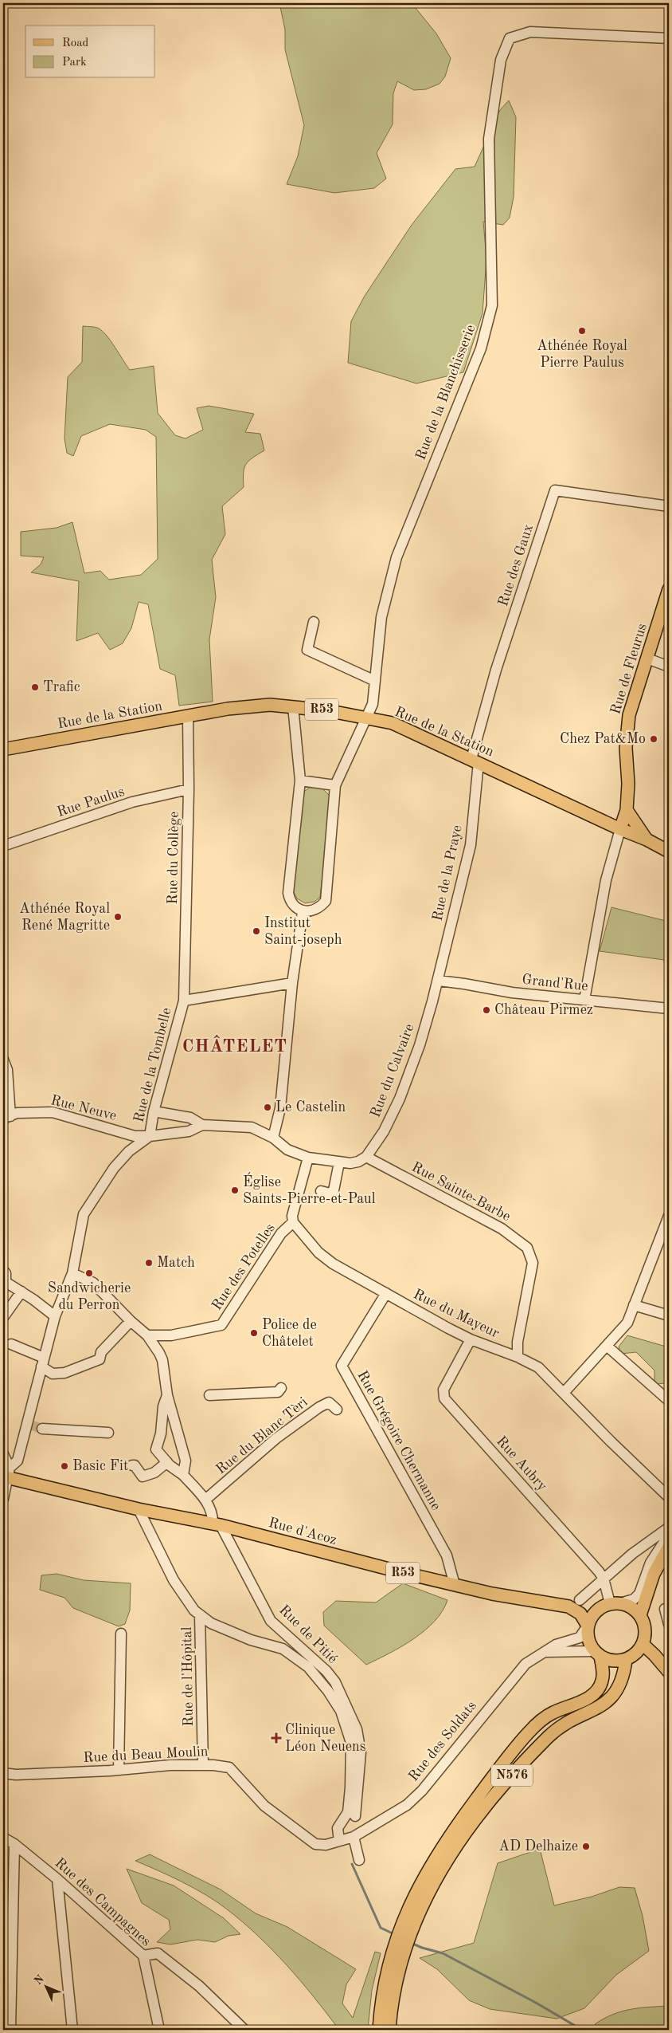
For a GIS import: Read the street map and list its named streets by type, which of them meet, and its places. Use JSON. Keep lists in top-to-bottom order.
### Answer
{
  "streets": {
    "main road": [
      "Rue de Fleurus",
      "R53",
      "Rue de la Station",
      "Rue d'Acoz",
      "N576"
    ],
    "street": [
      "Rue de la Blanchisserie",
      "Rue des Gaux",
      "Rue Paulus",
      "Rue du Collège",
      "Rue de la Praye",
      "Grand'Rue",
      "Rue de la Tombelle",
      "Rue du Calvaire",
      "Rue Neuve",
      "Rue Sainte-Barbe",
      "Rue des Potelles",
      "Rue du Mayeur",
      "Rue du Blanc Tèri",
      "Rue Grégoire Chermanne",
      "Rue Aubry",
      "Rue de Pitié",
      "Rue de l'Hôpital",
      "Rue des Soldats",
      "Rue du Beau Moulin",
      "Rue des Campagnes"
    ]
  },
  "crossings": [
    ["Rue de la Blanchisserie", "Rue de la Station"],
    ["Rue des Gaux", "Rue de la Station"],
    ["Rue des Gaux", "Rue de la Praye"],
    ["Rue de Fleurus", "Rue de la Station"],
    ["Rue de la Station", "Rue du Collège"],
    ["Rue de la Station", "Rue de la Praye"],
    ["Rue Paulus", "Rue du Collège"],
    ["Rue du Collège", "Rue de la Tombelle"],
    ["Rue de la Praye", "Grand'Rue"],
    ["Rue de la Praye", "Rue du Calvaire"],
    ["Grand'Rue", "Rue du Calvaire"],
    ["Rue de la Tombelle", "Rue Neuve"],
    ["Rue du Calvaire", "Rue Sainte-Barbe"],
    ["Rue Sainte-Barbe", "Rue du Mayeur"],
    ["Rue des Potelles", "Rue du Mayeur"],
    ["Rue du Mayeur", "Rue Grégoire Chermanne"],
    ["Rue du Mayeur", "Rue Aubry"],
    ["Rue du Blanc Tèri", "Rue de Pitié"],
    ["Rue Grégoire Chermanne", "Rue d'Acoz"],
    ["Rue Aubry", "Rue d'Acoz"],
    ["Rue Aubry", "Rue des Soldats"],
    ["Rue Aubry", "N576"],
    ["Rue d'Acoz", "Rue de Pitié"],
    ["Rue d'Acoz", "Rue de l'Hôpital"],
    ["Rue d'Acoz", "Rue des Soldats"],
    ["Rue d'Acoz", "N576"],
    ["Rue de l'Hôpital", "Rue du Beau Moulin"],
    ["Rue des Soldats", "Rue du Beau Moulin"],
    ["Rue des Soldats", "N576"]
  ],
  "districts": ["CHÂTELET"],
  "places": {
    "other": [
      "Athénée Royal Pierre Paulus",
      "Trafic",
      "Chez Pat&Mo",
      "Athénée Royal René Magritte",
      "Institut Saint-joseph",
      "Château Pirmez",
      "Le Castelin",
      "Église Saints-Pierre-et-Paul",
      "Match",
      "Sandwicherie du Perron",
      "Police de Châtelet",
      "Basic Fit",
      "AD Delhaize"
    ],
    "health": ["Clinique Léon Neuens"]
  },
  "legend": ["Road", "Park"],
  "north": "top left"
}
